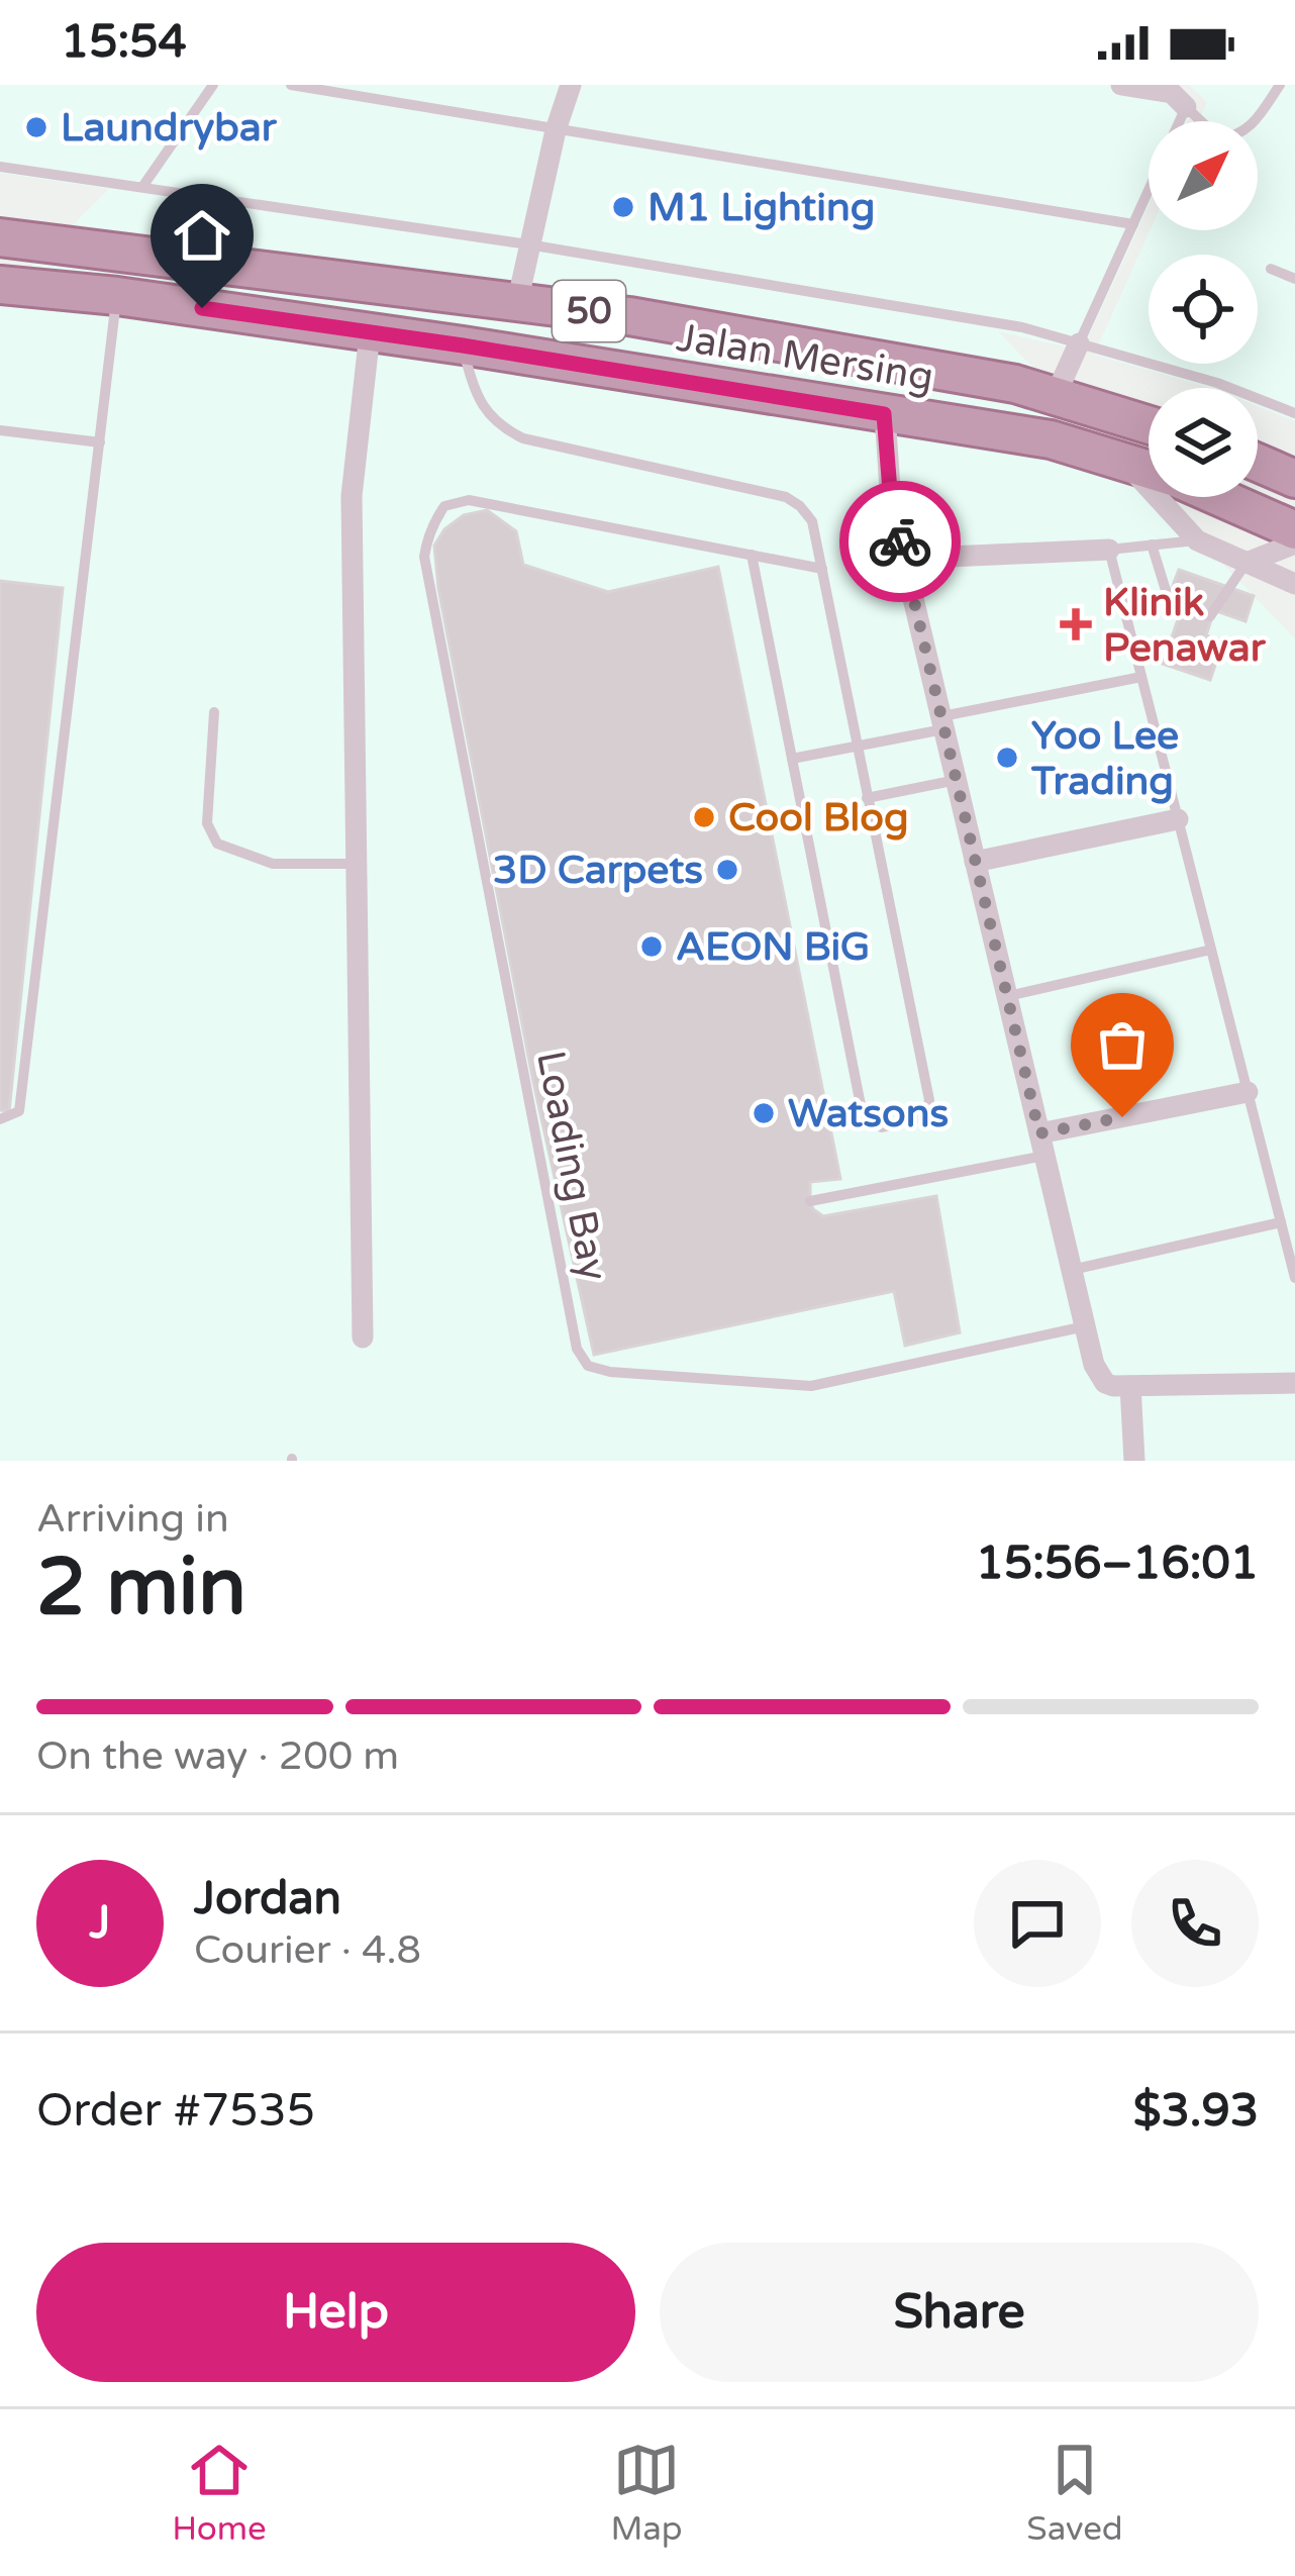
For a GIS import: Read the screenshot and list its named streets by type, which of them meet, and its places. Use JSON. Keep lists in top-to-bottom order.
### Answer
{
  "streets": {
    "highway": ["50", "Jalan Mersing"],
    "lane": ["Loading Bay"]
  },
  "places": {
    "other": [
      "Laundrybar",
      "M1 Lighting",
      "Yoo Lee Trading",
      "Cool Blog",
      "3D Carpets",
      "AEON BiG",
      "Watsons"
    ],
    "health": ["Klinik Penawar"]
  },
  "north": "top right",
  "page": {
    "status": "15:54",
    "heading": ["2 min", "Arriving in", "15:56–16:01"],
    "panel": [
      "Jordan",
      "Courier · 4.8",
      "Order #7535",
      "$3.93"
    ],
    "bar": "On the way · 200 m",
    "round": "J",
    "buttons": ["Help", "Share"],
    "tabs": ["Home", "Map", "Saved"]
  }
}
